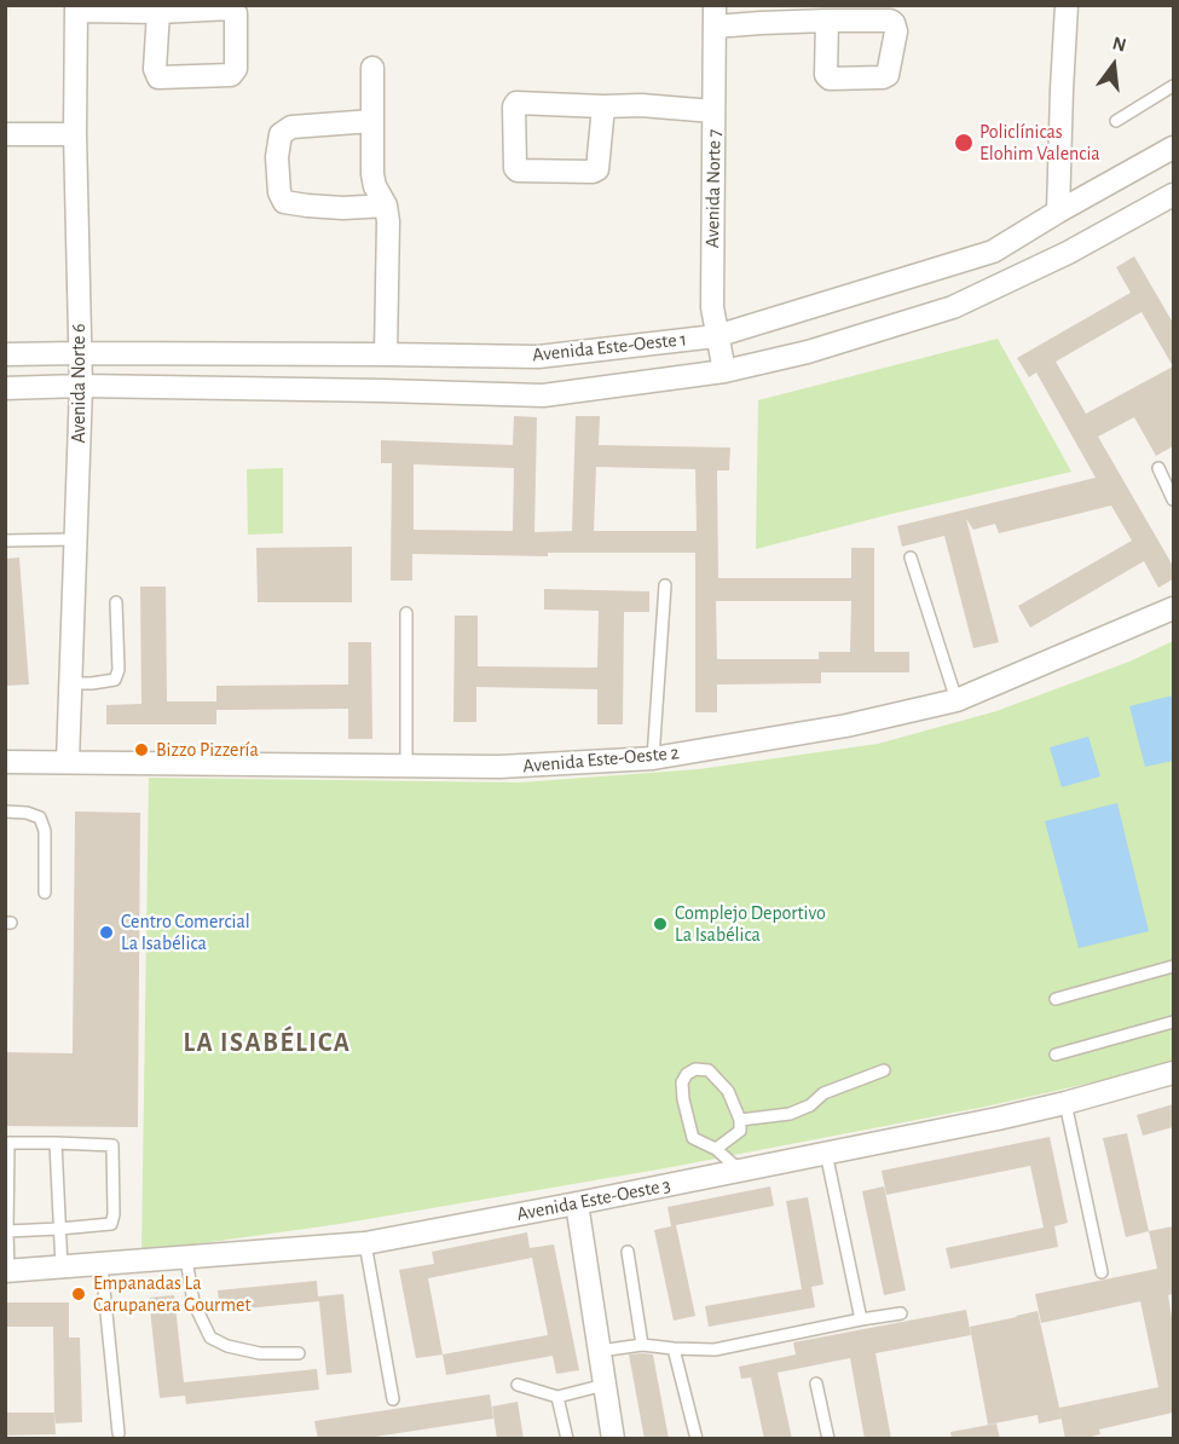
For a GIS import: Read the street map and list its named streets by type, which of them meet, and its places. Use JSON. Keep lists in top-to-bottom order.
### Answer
{
  "streets": {
    "street": [
      "Avenida Norte 7",
      "Avenida Este-Oeste 1",
      "Avenida Norte 6",
      "Avenida Este-Oeste 2",
      "Avenida Este-Oeste 3"
    ]
  },
  "crossings": [
    ["Avenida Norte 7", "Avenida Este-Oeste 1"],
    ["Avenida Este-Oeste 1", "Avenida Norte 6"],
    ["Avenida Norte 6", "Avenida Este-Oeste 2"]
  ],
  "districts": ["LA ISABÉLICA"],
  "places": [
    "Policlínicas Elohim Valencia",
    "Bizzo Pizzería",
    "Complejo Deportivo La Isabélica",
    "Centro Comercial La Isabélica",
    "Empanadas La Carupanera Gourmet"
  ],
  "north": "top"
}
